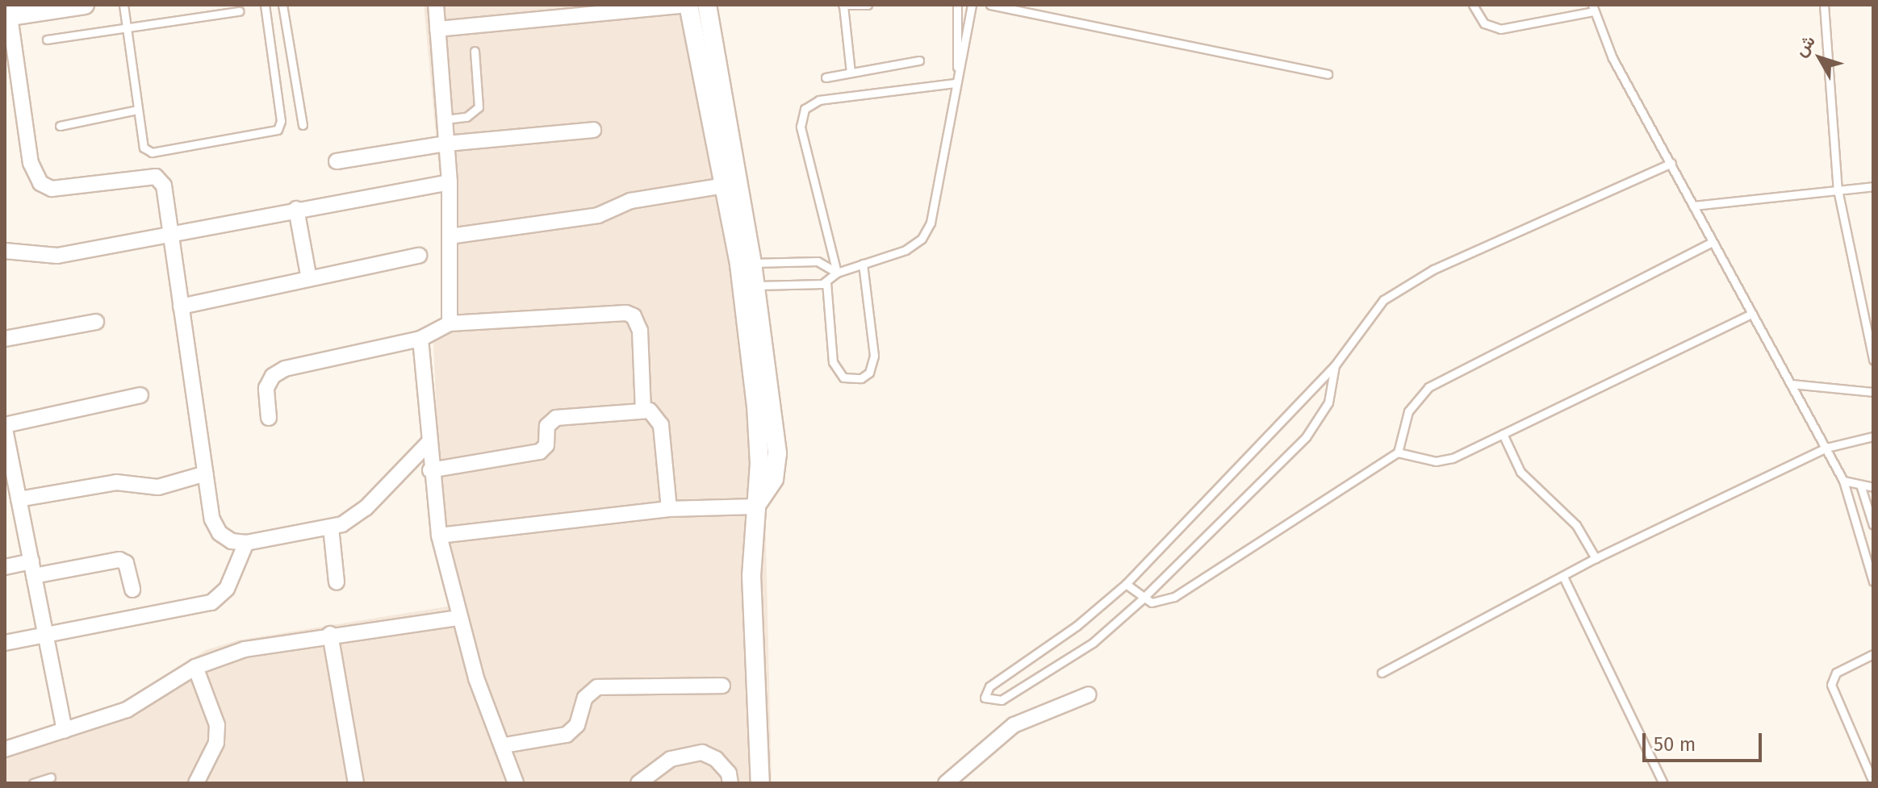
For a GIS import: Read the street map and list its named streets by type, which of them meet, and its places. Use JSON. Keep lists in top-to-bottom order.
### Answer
{
  "scale_bar": "50 m",
  "north": "top left"
}
